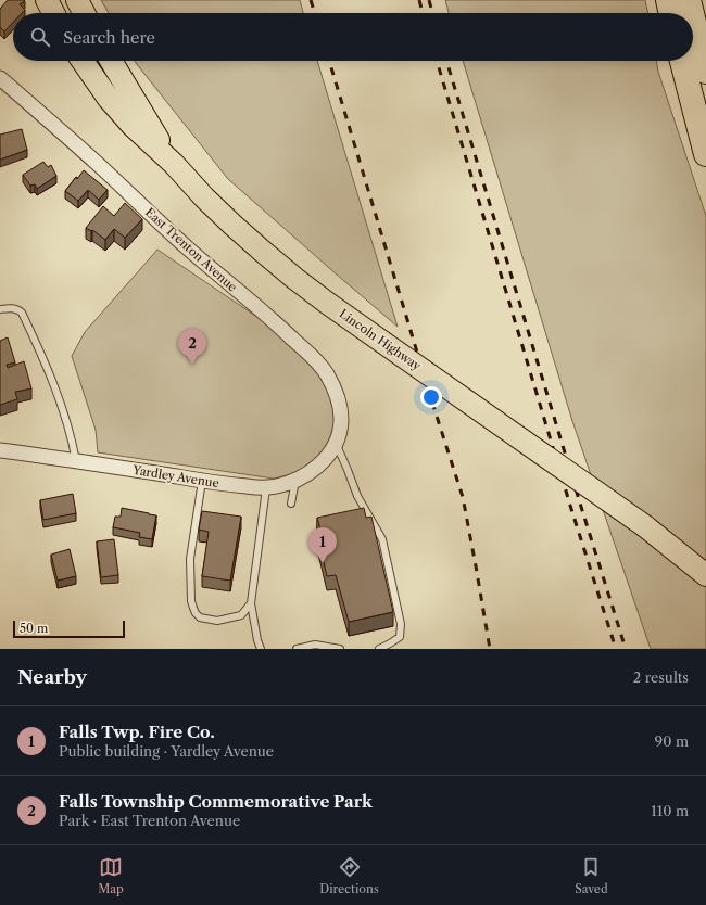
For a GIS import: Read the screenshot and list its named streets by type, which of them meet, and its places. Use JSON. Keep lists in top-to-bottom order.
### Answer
{
  "streets": {
    "main road": ["Lincoln Highway"],
    "street": ["East Trenton Avenue", "Yardley Avenue"]
  },
  "crossings": [
    ["East Trenton Avenue", "Yardley Avenue"]
  ],
  "scale_bar": "50 m",
  "page": {
    "search": "Search here",
    "pins": ["2", "1"],
    "scale": "50 m",
    "heading": ["Nearby", "2 results"],
    "list": [
      {
        "mark": "1",
        "name": "Falls Twp. Fire Co.",
        "note": "Public building · Yardley Avenue",
        "value": "90 m"
      },
      {
        "mark": "2",
        "name": "Falls Township Commemorative Park",
        "note": "Park · East Trenton Avenue",
        "value": "110 m"
      }
    ],
    "nav": ["Map", "Directions", "Saved"]
  }
}
